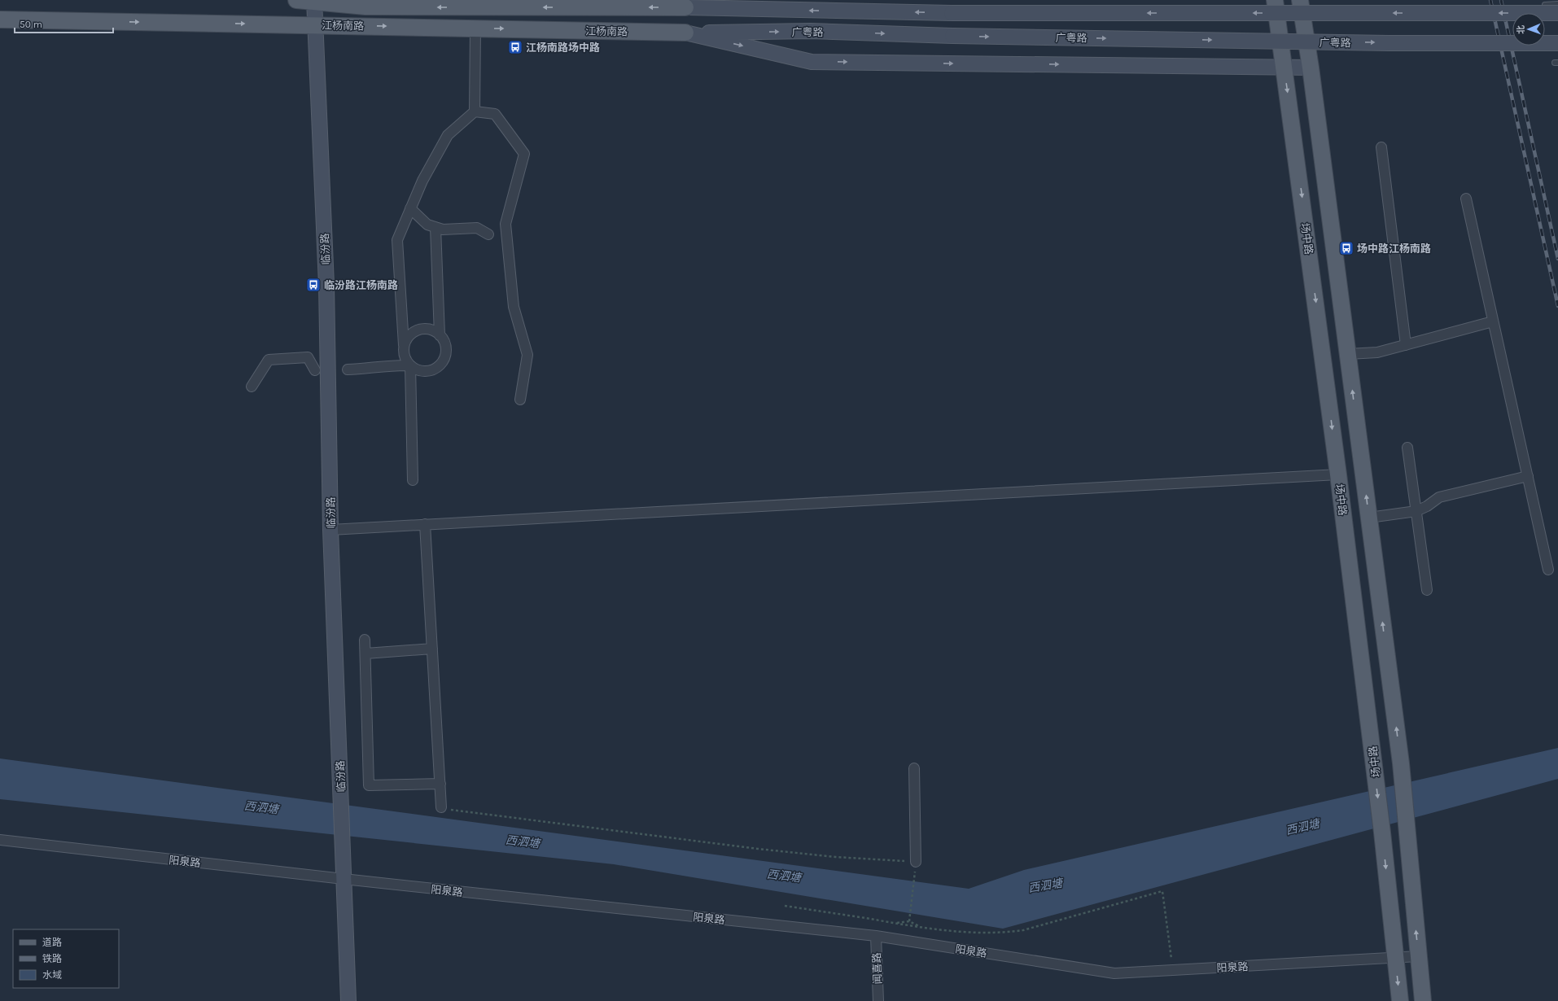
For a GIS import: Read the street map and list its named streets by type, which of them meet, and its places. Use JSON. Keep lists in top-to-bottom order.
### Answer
{
  "streets": {
    "main road": [
      "江杨南路",
      "广粤路",
      "场中路",
      "临汾路"
    ],
    "street": ["阳泉路", "闻喜路"]
  },
  "crossings": [
    ["江杨南路", "广粤路"],
    ["江杨南路", "临汾路"],
    ["场中路", "阳泉路"],
    ["临汾路", "阳泉路"],
    ["阳泉路", "闻喜路"]
  ],
  "water": ["西泗塘"],
  "places": {
    "bus stop": ["江杨南路场中路", "场中路江杨南路", "临汾路江杨南路"]
  },
  "legend": ["道路", "铁路", "水域"],
  "scale_bar": "50 m",
  "north": "left"
}
